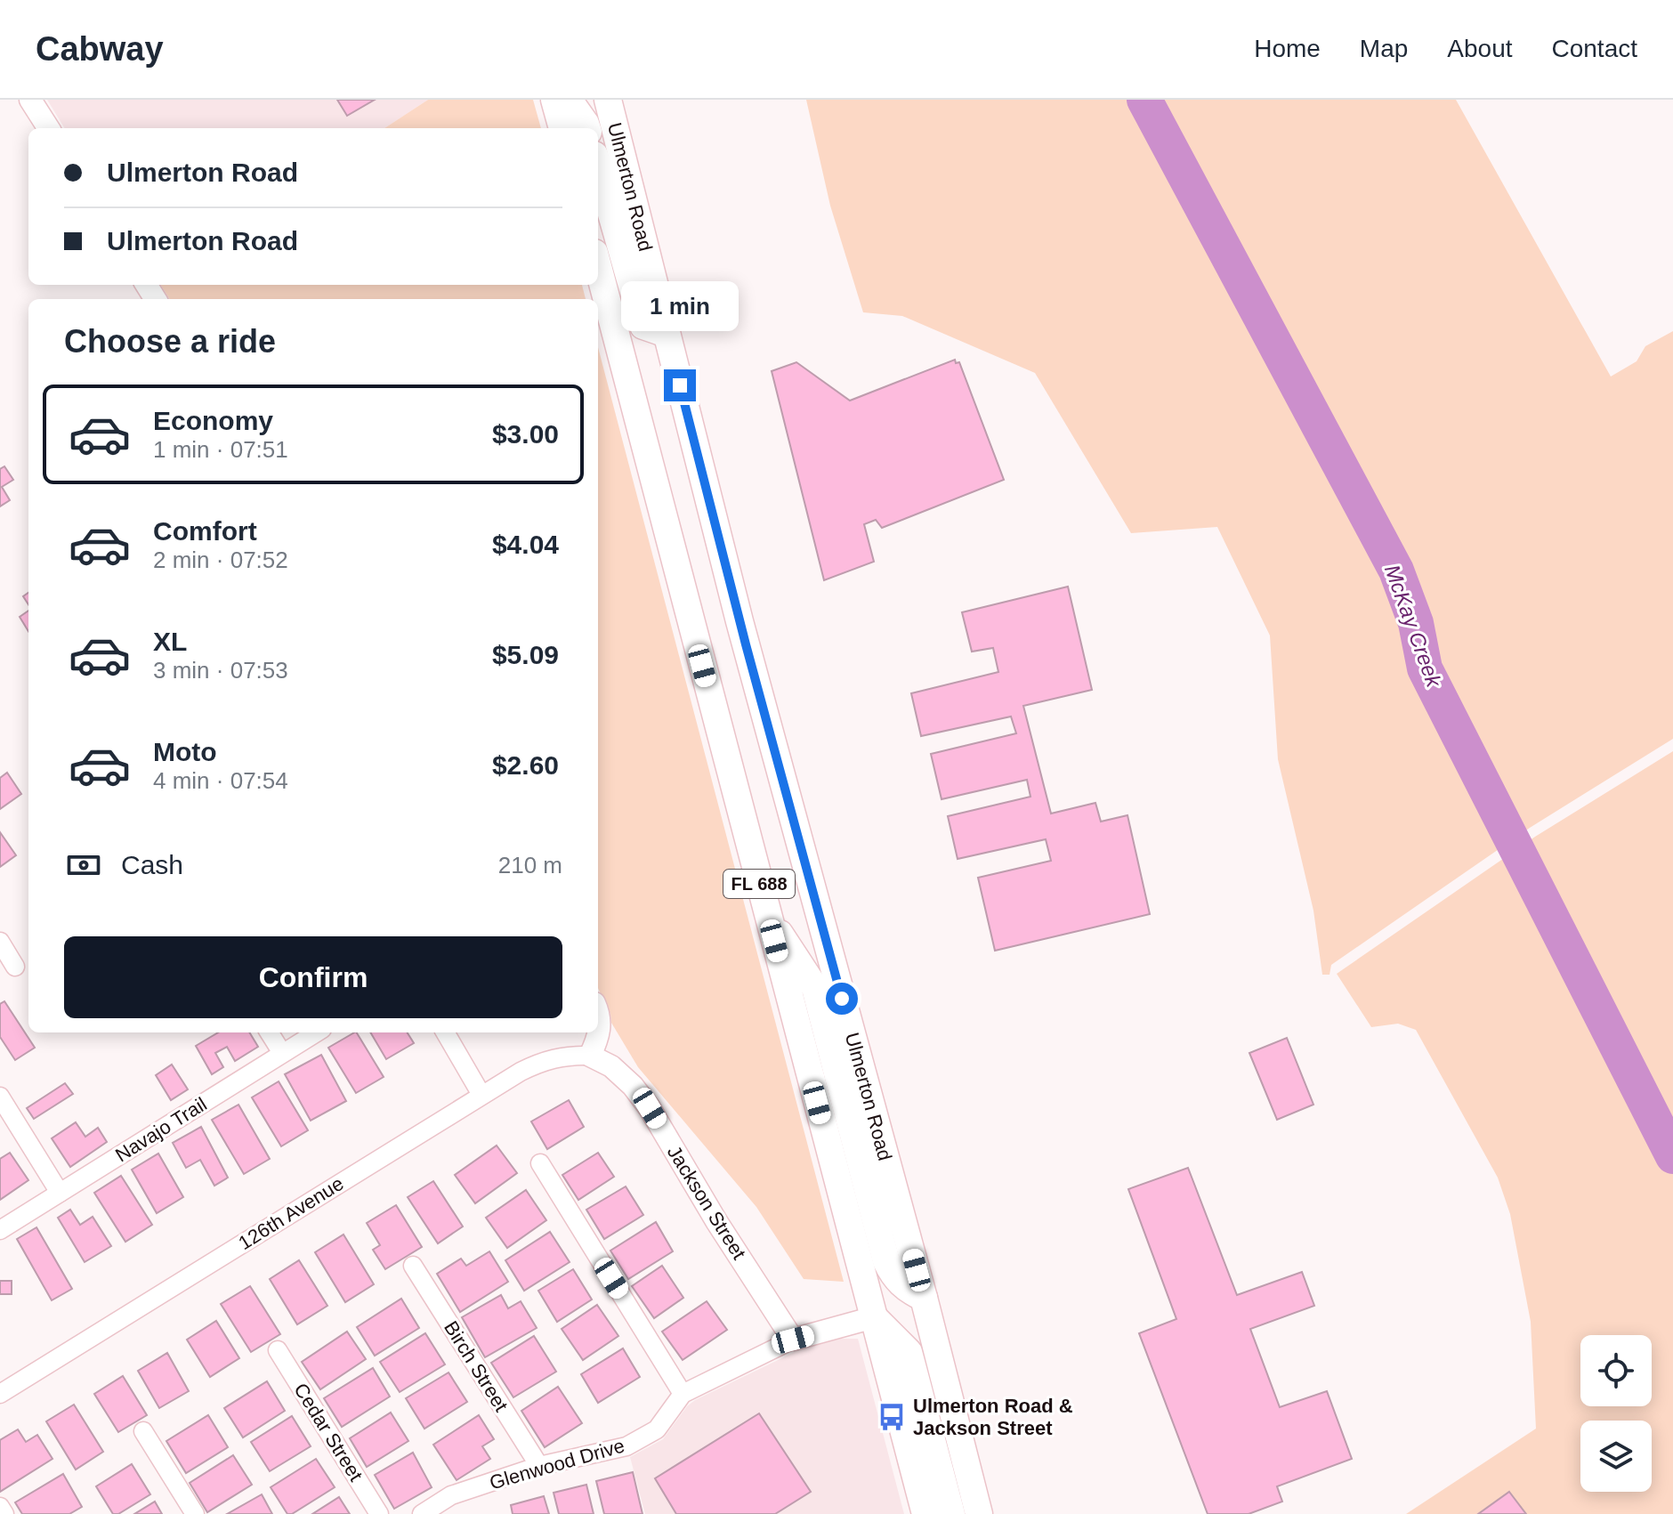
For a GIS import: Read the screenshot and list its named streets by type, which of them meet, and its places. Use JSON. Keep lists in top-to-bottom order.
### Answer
{
  "streets": {
    "main road": ["Ulmerton Road", "FL 688"],
    "street": [
      "Navajo Trail",
      "Jackson Street",
      "126th Avenue",
      "Birch Street",
      "Cedar Street",
      "Glenwood Drive"
    ]
  },
  "crossings": [
    ["Jackson Street", "126th Avenue"],
    ["Jackson Street", "Glenwood Drive"],
    ["Birch Street", "Glenwood Drive"]
  ],
  "water": ["McKay Creek"],
  "places": {
    "bus stop": ["Ulmerton Road & Jackson Street"]
  },
  "page": {
    "header": "Cabway",
    "nav": [
      "Home",
      "Map",
      "About",
      "Contact"
    ],
    "banner": ["Ulmerton Road", "Ulmerton Road"],
    "bubble": "1 min",
    "heading": "Choose a ride",
    "list": [
      {
        "name": "Economy",
        "note": "1 min · 07:51",
        "value": "$3.00"
      },
      {
        "name": "Comfort",
        "note": "2 min · 07:52",
        "value": "$4.04"
      },
      {
        "name": "XL",
        "note": "3 min · 07:53",
        "value": "$5.09"
      },
      {
        "name": "Moto",
        "note": "4 min · 07:54",
        "value": "$2.60"
      }
    ],
    "pay": ["Cash", "210 m"],
    "buttons": "Confirm"
  }
}
